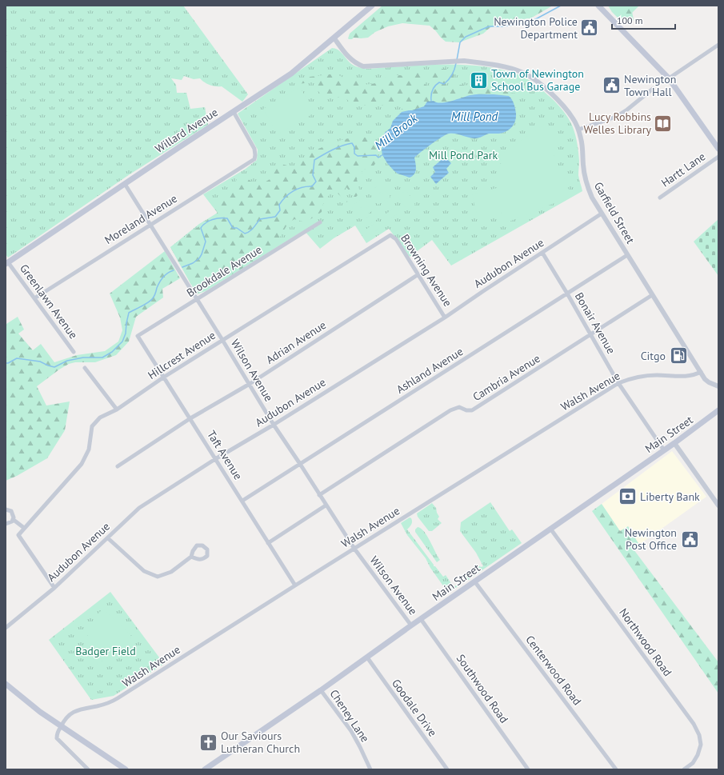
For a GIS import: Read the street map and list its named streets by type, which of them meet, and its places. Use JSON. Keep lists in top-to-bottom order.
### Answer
{
  "streets": {
    "main road": ["Willard Avenue", "Main Street"],
    "street": [
      "Hartt Lane",
      "Garfield Street",
      "Moreland Avenue",
      "Audubon Avenue",
      "Browning Avenue",
      "Brookdale Avenue",
      "Greenlawn Avenue",
      "Bonair Avenue",
      "Adrian Avenue",
      "Hillcrest Avenue",
      "Wilson Avenue",
      "Ashland Avenue",
      "Cambria Avenue",
      "Walsh Avenue",
      "Taft Avenue",
      "Northwood Road",
      "Centerwood Road",
      "Southwood Road",
      "Goodale Drive",
      "Cheney Lane"
    ]
  },
  "crossings": [
    ["Willard Avenue", "Garfield Street"],
    ["Willard Avenue", "Moreland Avenue"],
    ["Willard Avenue", "Greenlawn Avenue"],
    ["Willard Avenue", "Wilson Avenue"],
    ["Garfield Street", "Audubon Avenue"],
    ["Garfield Street", "Ashland Avenue"],
    ["Garfield Street", "Cambria Avenue"],
    ["Garfield Street", "Walsh Avenue"],
    ["Moreland Avenue", "Greenlawn Avenue"],
    ["Moreland Avenue", "Wilson Avenue"],
    ["Audubon Avenue", "Browning Avenue"],
    ["Audubon Avenue", "Bonair Avenue"],
    ["Audubon Avenue", "Wilson Avenue"],
    ["Audubon Avenue", "Taft Avenue"],
    ["Browning Avenue", "Adrian Avenue"],
    ["Browning Avenue", "Hillcrest Avenue"],
    ["Brookdale Avenue", "Wilson Avenue"],
    ["Brookdale Avenue", "Taft Avenue"],
    ["Bonair Avenue", "Ashland Avenue"],
    ["Bonair Avenue", "Cambria Avenue"],
    ["Bonair Avenue", "Walsh Avenue"],
    ["Bonair Avenue", "Main Street"],
    ["Adrian Avenue", "Wilson Avenue"],
    ["Adrian Avenue", "Taft Avenue"],
    ["Hillcrest Avenue", "Wilson Avenue"],
    ["Hillcrest Avenue", "Taft Avenue"],
    ["Wilson Avenue", "Ashland Avenue"],
    ["Wilson Avenue", "Cambria Avenue"],
    ["Wilson Avenue", "Walsh Avenue"],
    ["Wilson Avenue", "Main Street"],
    ["Ashland Avenue", "Taft Avenue"],
    ["Walsh Avenue", "Taft Avenue"],
    ["Main Street", "Northwood Road"],
    ["Main Street", "Centerwood Road"],
    ["Main Street", "Southwood Road"],
    ["Main Street", "Goodale Drive"],
    ["Main Street", "Cheney Lane"]
  ],
  "water": ["Mill Pond", "Mill Brook"],
  "parks": ["Mill Pond Park", "Badger Field"],
  "places": {
    "public building": ["Newington Police Department", "Newington Town Hall", "Newington Post Office"],
    "building": ["Town of Newington School Bus Garage"],
    "library": ["Lucy Robbins Welles Library"],
    "fuel station": ["Citgo"],
    "bank": ["Liberty Bank"],
    "church": ["Our Saviours Lutheran Church"]
  },
  "scale_bar": "100 m"
}
